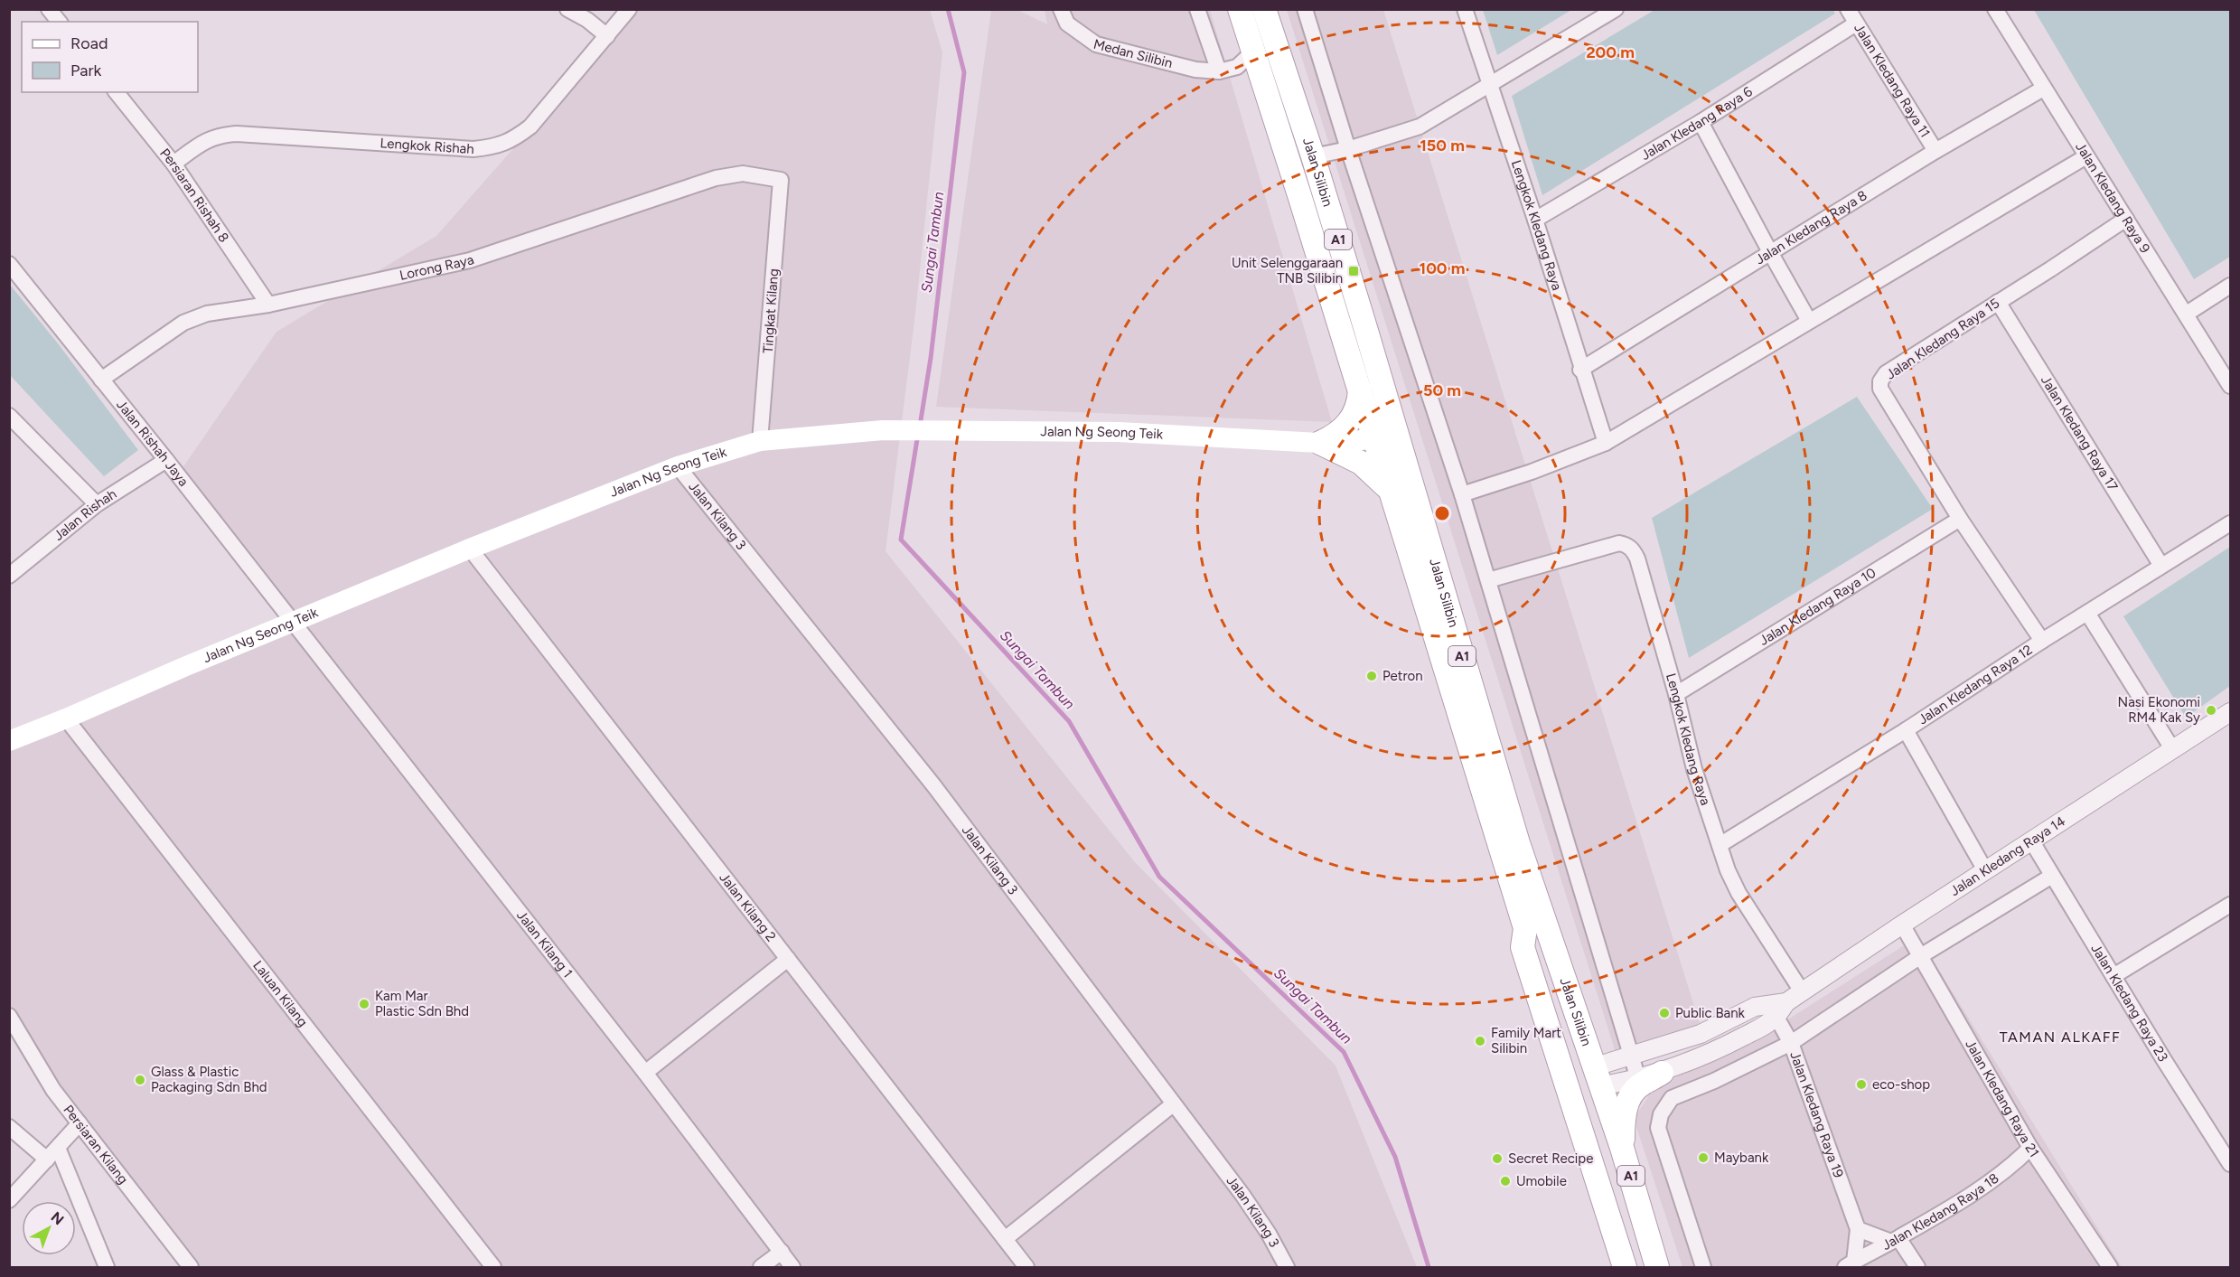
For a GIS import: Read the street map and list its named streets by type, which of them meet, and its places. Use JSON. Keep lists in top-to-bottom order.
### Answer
{
  "streets": {
    "main road": ["Jalan Silibin", "A1", "Jalan Ng Seong Teik"],
    "street": [
      "Medan Silibin",
      "Jalan Kledang Raya 11",
      "Jalan Kledang Raya 6",
      "Lengkok Rishah",
      "Persiaran Rishah 8",
      "Jalan Kledang Raya 9",
      "Lengkok Kledang Raya",
      "Jalan Kledang Raya 8",
      "Lorong Raya",
      "Tingkat Kilang",
      "Jalan Kledang Raya 15",
      "Jalan Kledang Raya 17",
      "Jalan Rishah Jaya",
      "Jalan Rishah",
      "Jalan Kilang 3",
      "Jalan Kledang Raya 10",
      "Jalan Kledang Raya 12",
      "Jalan Kledang Raya 14",
      "Jalan Kilang 2",
      "Jalan Kilang 1",
      "Laluan Kilang",
      "Jalan Kledang Raya 23",
      "Jalan Kledang Raya 21",
      "Jalan Kledang Raya 19",
      "Persiaran Kilang",
      "Jalan Kledang Raya 18"
    ]
  },
  "crossings": [
    ["Medan Silibin", "Jalan Silibin"],
    ["Jalan Kledang Raya 11", "Jalan Kledang Raya 6"],
    ["Jalan Kledang Raya 11", "Jalan Kledang Raya 8"],
    ["Jalan Kledang Raya 6", "Lengkok Kledang Raya"],
    ["Lengkok Rishah", "Persiaran Rishah 8"],
    ["Jalan Silibin", "Jalan Ng Seong Teik"],
    ["Jalan Silibin", "Jalan Kledang Raya 14"],
    ["Persiaran Rishah 8", "Lorong Raya"],
    ["Jalan Kledang Raya 9", "Jalan Kledang Raya 8"],
    ["Jalan Kledang Raya 9", "Jalan Kledang Raya 15"],
    ["Lengkok Kledang Raya", "Jalan Kledang Raya 8"],
    ["Lengkok Kledang Raya", "Jalan Kledang Raya 10"],
    ["Lengkok Kledang Raya", "Jalan Kledang Raya 12"],
    ["Lengkok Kledang Raya", "Jalan Kledang Raya 14"],
    ["Lorong Raya", "Tingkat Kilang"],
    ["Lorong Raya", "Jalan Rishah Jaya"],
    ["Tingkat Kilang", "Jalan Ng Seong Teik"],
    ["Jalan Kledang Raya 15", "Jalan Kledang Raya 17"],
    ["Jalan Kledang Raya 15", "Jalan Kledang Raya 10"],
    ["Jalan Kledang Raya 15", "Jalan Kledang Raya 12"],
    ["Jalan Ng Seong Teik", "Jalan Rishah Jaya"],
    ["Jalan Ng Seong Teik", "Jalan Kilang 3"],
    ["Jalan Ng Seong Teik", "Jalan Kilang 2"],
    ["Jalan Ng Seong Teik", "Jalan Kilang 1"],
    ["Jalan Ng Seong Teik", "Laluan Kilang"],
    ["Jalan Kledang Raya 17", "Jalan Kledang Raya 12"],
    ["Jalan Rishah Jaya", "Jalan Rishah"],
    ["Jalan Rishah Jaya", "Jalan Kilang 1"],
    ["Jalan Kledang Raya 14", "Jalan Kledang Raya 23"],
    ["Jalan Kledang Raya 14", "Jalan Kledang Raya 21"],
    ["Jalan Kledang Raya 14", "Jalan Kledang Raya 19"],
    ["Jalan Kledang Raya 21", "Jalan Kledang Raya 18"],
    ["Jalan Kledang Raya 19", "Jalan Kledang Raya 18"]
  ],
  "districts": ["TAMAN ALKAFF"],
  "water": ["Sungai Tambun"],
  "places": {
    "transit": ["Unit Selenggaraan TNB Silibin"],
    "other": [
      "Petron",
      "Nasi Ekonomi RM4 Kak Sy",
      "Kam Mar Plastic Sdn Bhd",
      "Public Bank",
      "Family Mart Silibin",
      "Glass & Plastic Packaging Sdn Bhd",
      "eco-shop",
      "Maybank",
      "Secret Recipe",
      "Umobile"
    ]
  },
  "legend": ["Road", "Park"],
  "north": "top right",
  "rings": [
    "200 m",
    "150 m",
    "100 m",
    "50 m"
  ]
}
